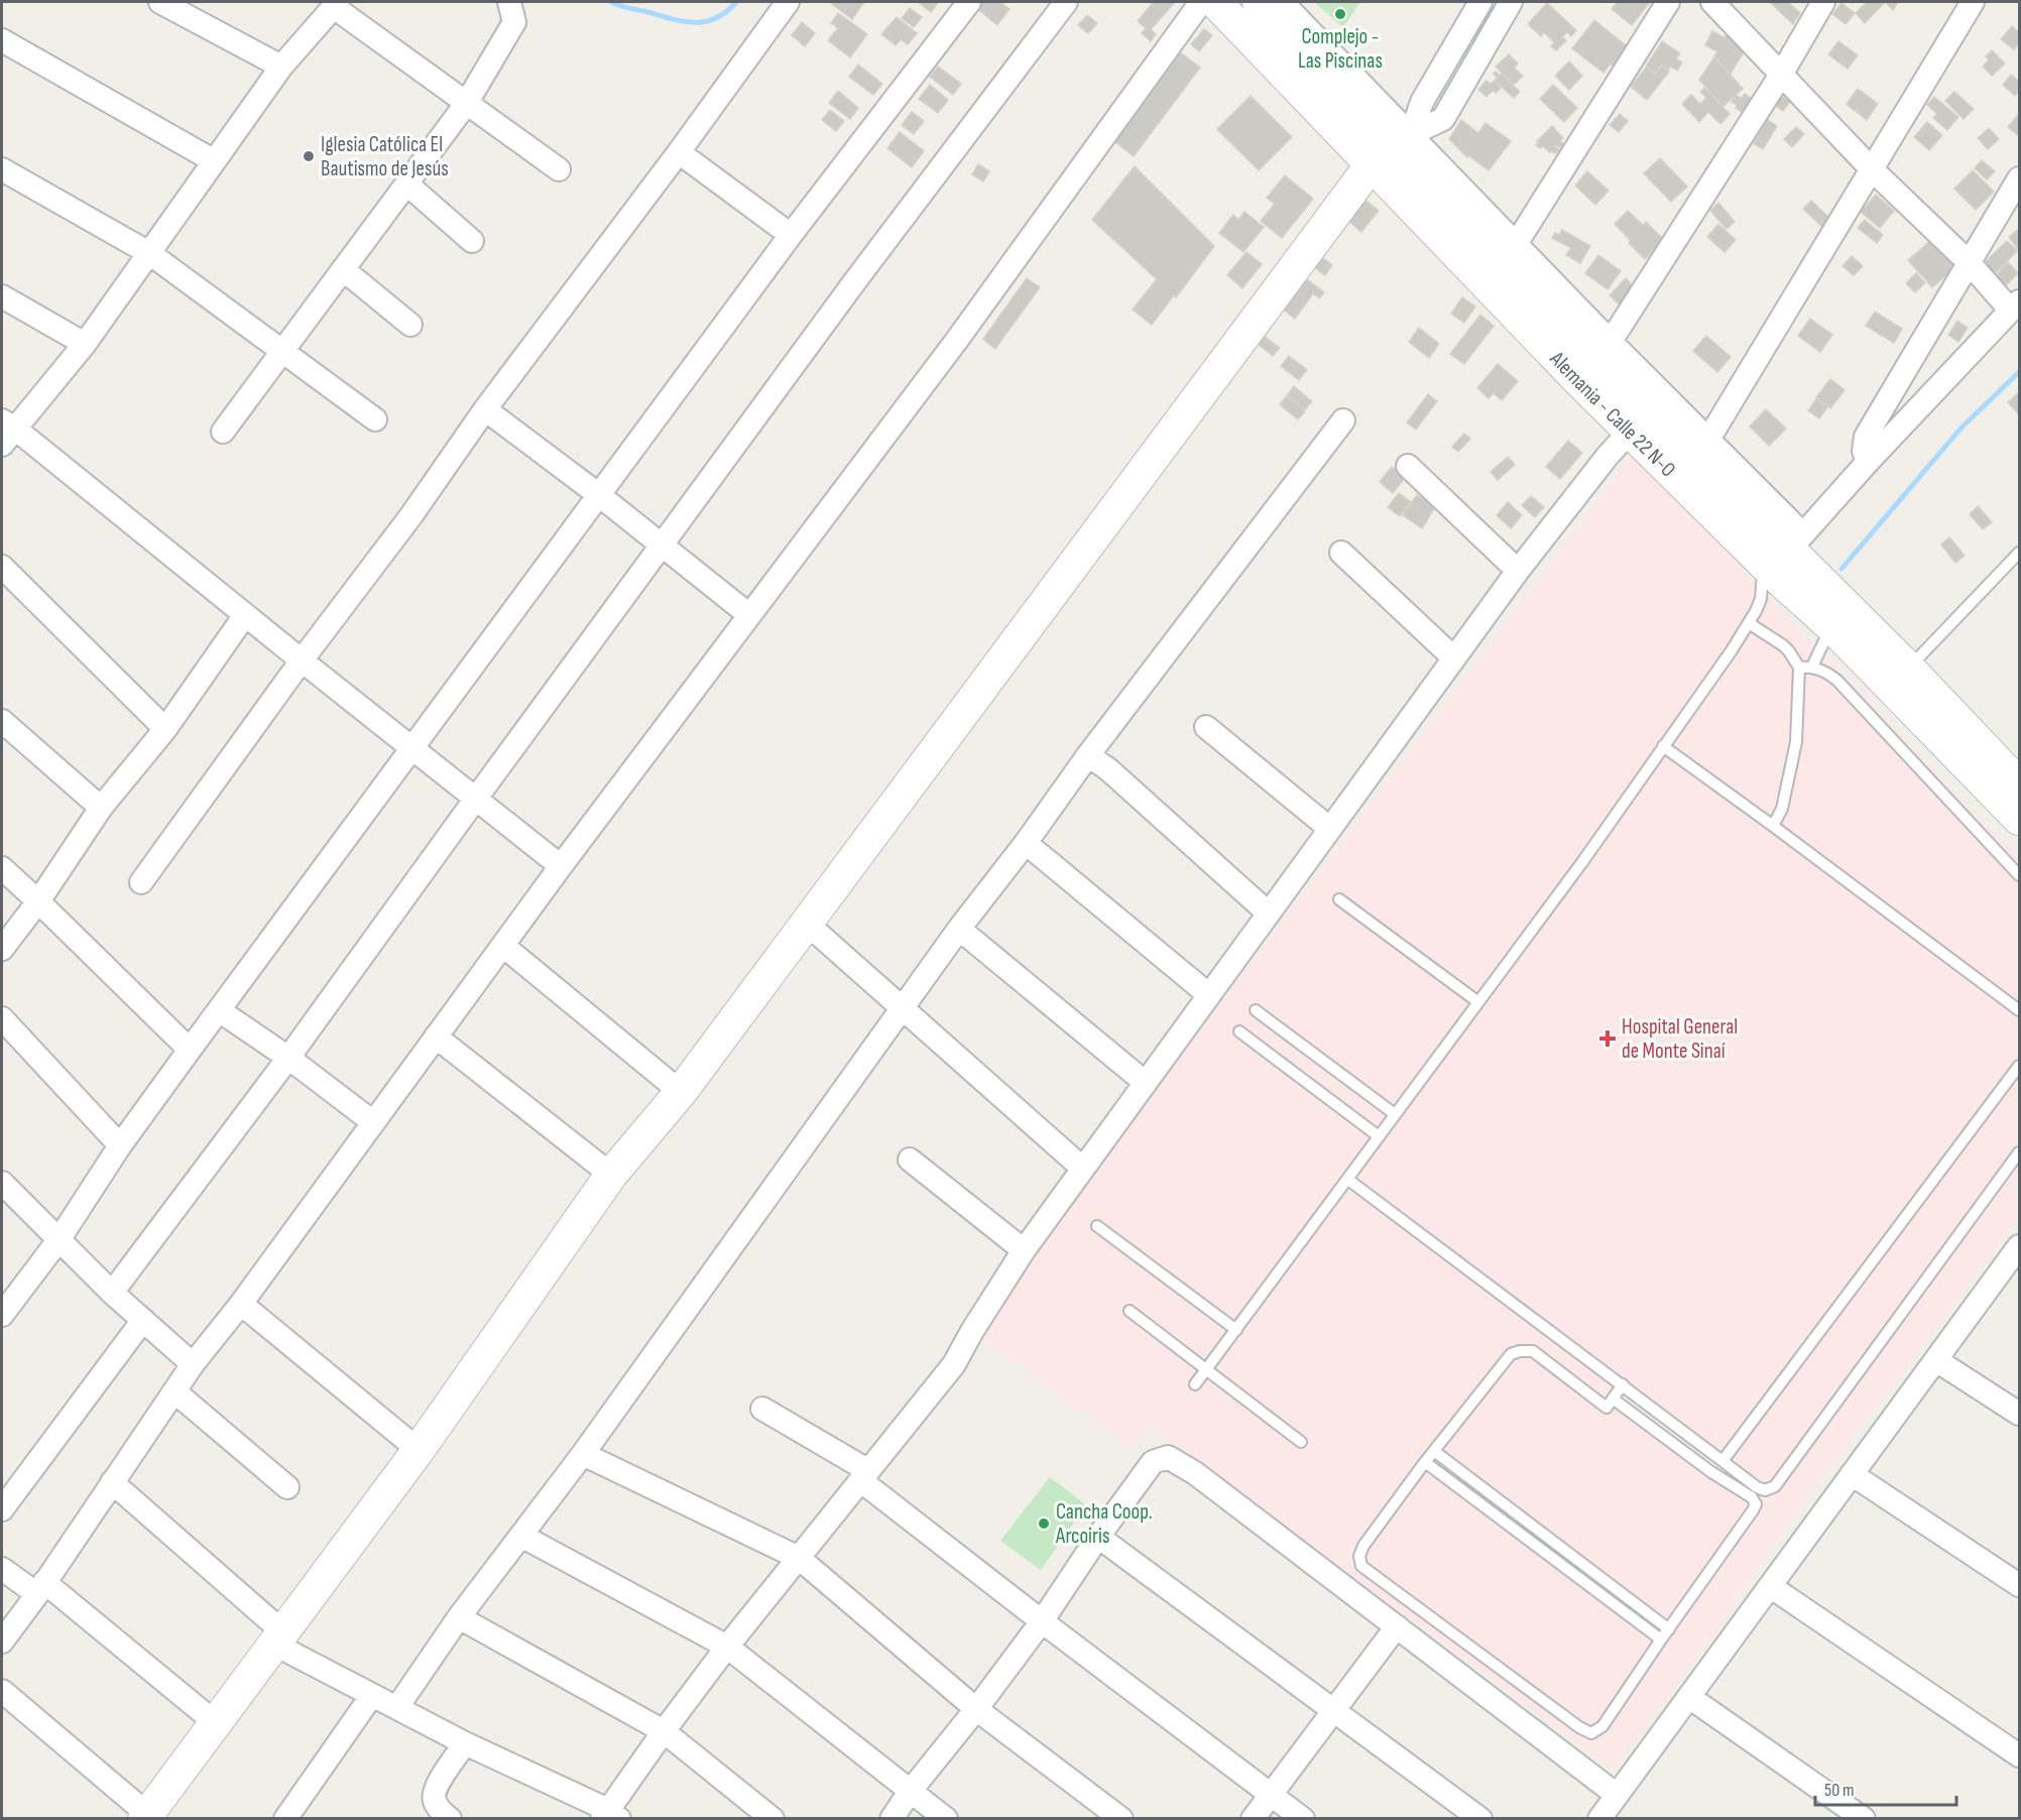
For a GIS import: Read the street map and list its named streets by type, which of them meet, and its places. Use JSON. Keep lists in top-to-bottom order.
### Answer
{
  "streets": {
    "street": ["Alemania - Calle 22 N-O"]
  },
  "places": {
    "other": ["Complejo - Las Piscinas", "Iglesia Católica El Bautismo de Jesús", "Cancha Coop. Arcoiris"],
    "health": ["Hospital General de Monte Sinaí"]
  },
  "scale_bar": "50 m"
}
